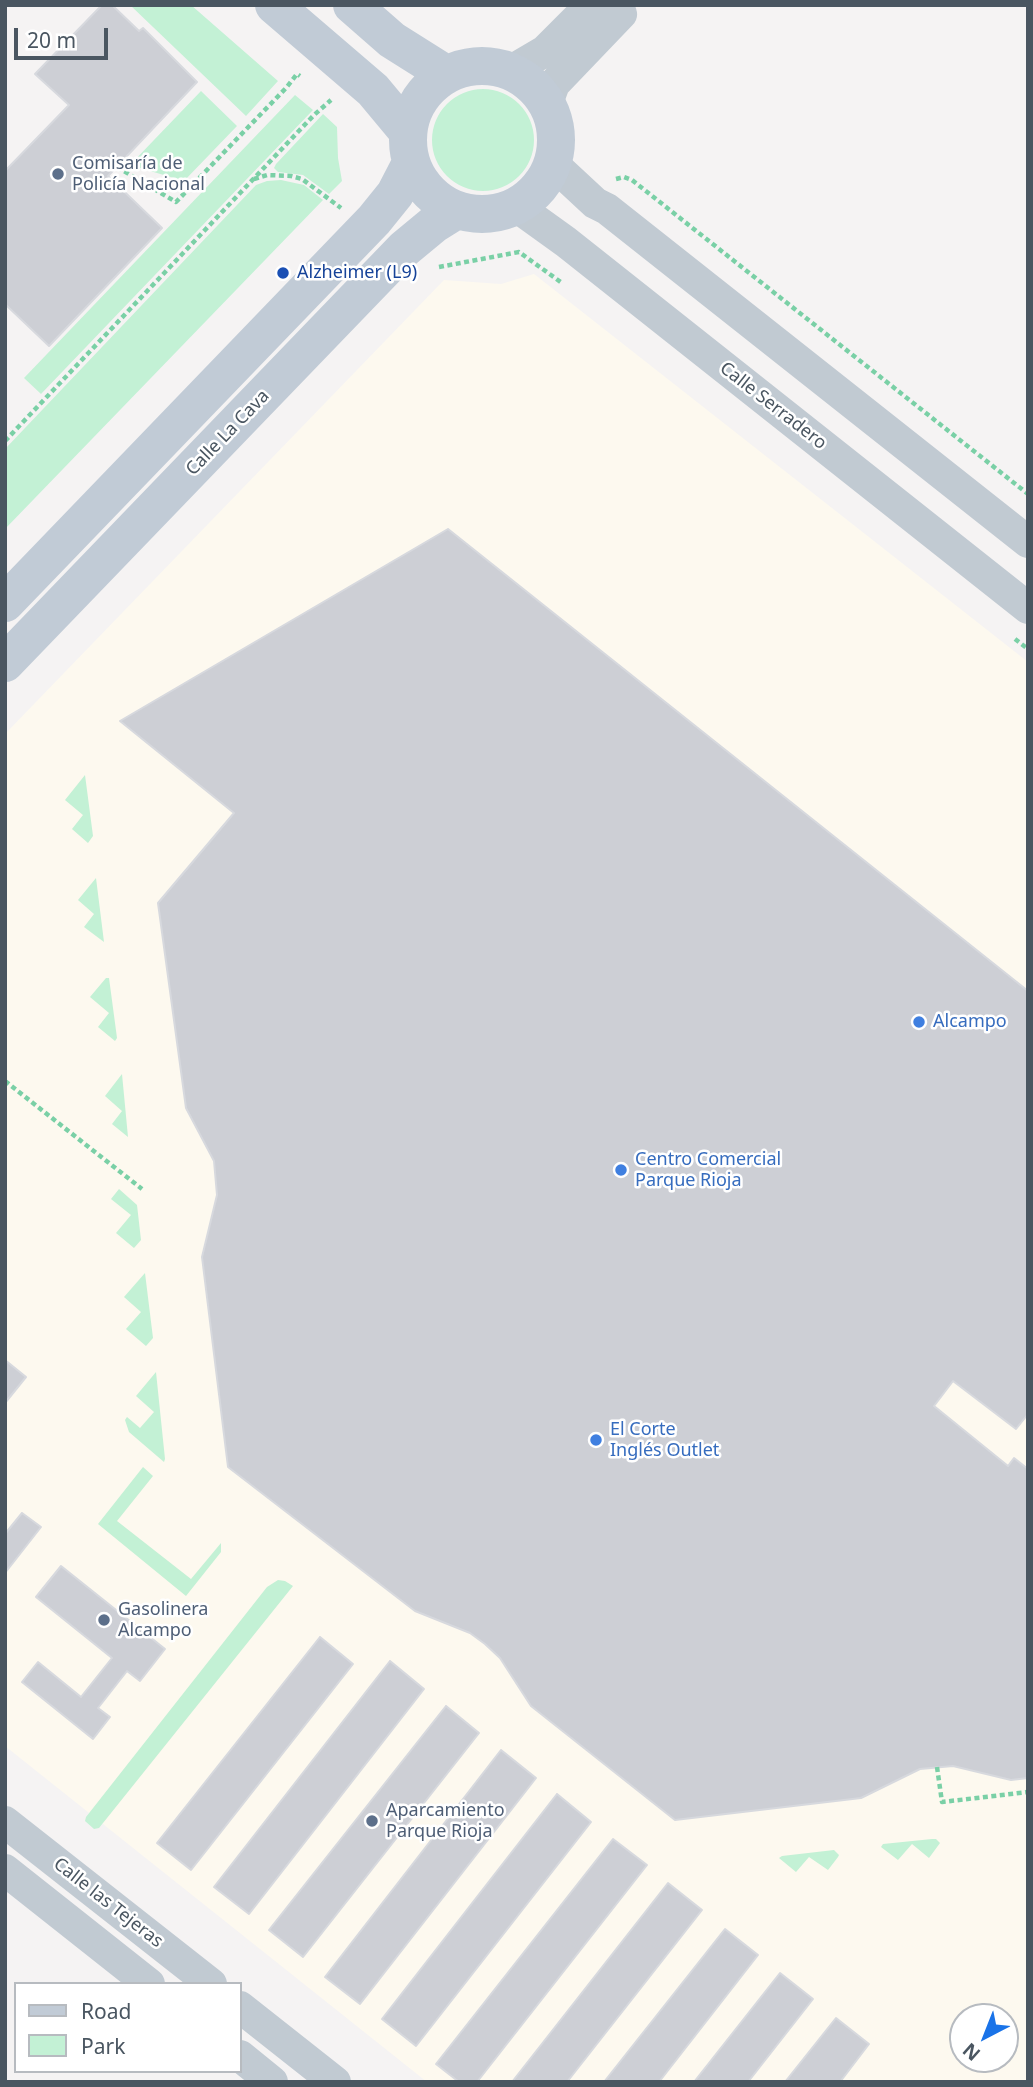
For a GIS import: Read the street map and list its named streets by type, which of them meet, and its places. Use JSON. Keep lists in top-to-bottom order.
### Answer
{
  "streets": {
    "main road": ["Calle La Cava"],
    "street": ["Calle Serradero", "Calle las Tejeras"]
  },
  "crossings": [
    ["Calle Serradero", "Calle La Cava"]
  ],
  "places": [
    "Comisaría de Policía Nacional",
    "Alzheimer (L9)",
    "Alcampo",
    "Centro Comercial Parque Rioja",
    "El Corte Inglés Outlet",
    "Gasolinera Alcampo",
    "Aparcamiento Parque Rioja"
  ],
  "legend": ["Road", "Park"],
  "scale_bar": "20 m",
  "north": "bottom left"
}
